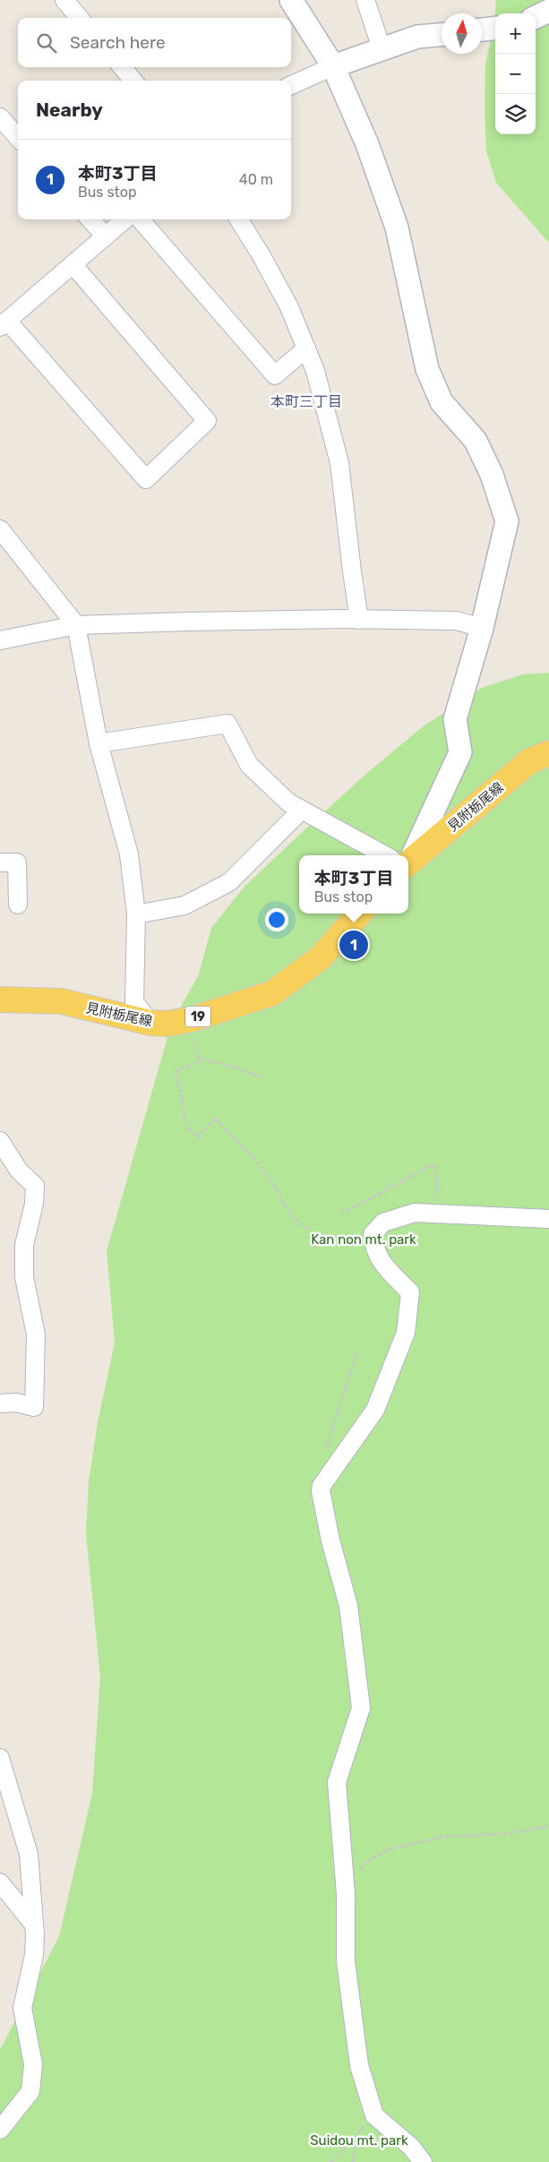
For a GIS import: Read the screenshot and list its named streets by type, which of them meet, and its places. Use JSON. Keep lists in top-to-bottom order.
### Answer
{
  "streets": {
    "main road": ["見附栃尾線", "19"]
  },
  "districts": ["本町三丁目"],
  "parks": ["Kan non mt. park", "Suidou mt. park"],
  "north": "top",
  "page": {
    "map_buttons": ["+", "−"],
    "search": "Search here",
    "heading": "Nearby",
    "list": [
      {
        "mark": "1",
        "name": "本町3丁目",
        "note": "Bus stop",
        "value": "40 m"
      }
    ],
    "popup": ["本町3丁目", "Bus stop"],
    "pins": "1"
  }
}
